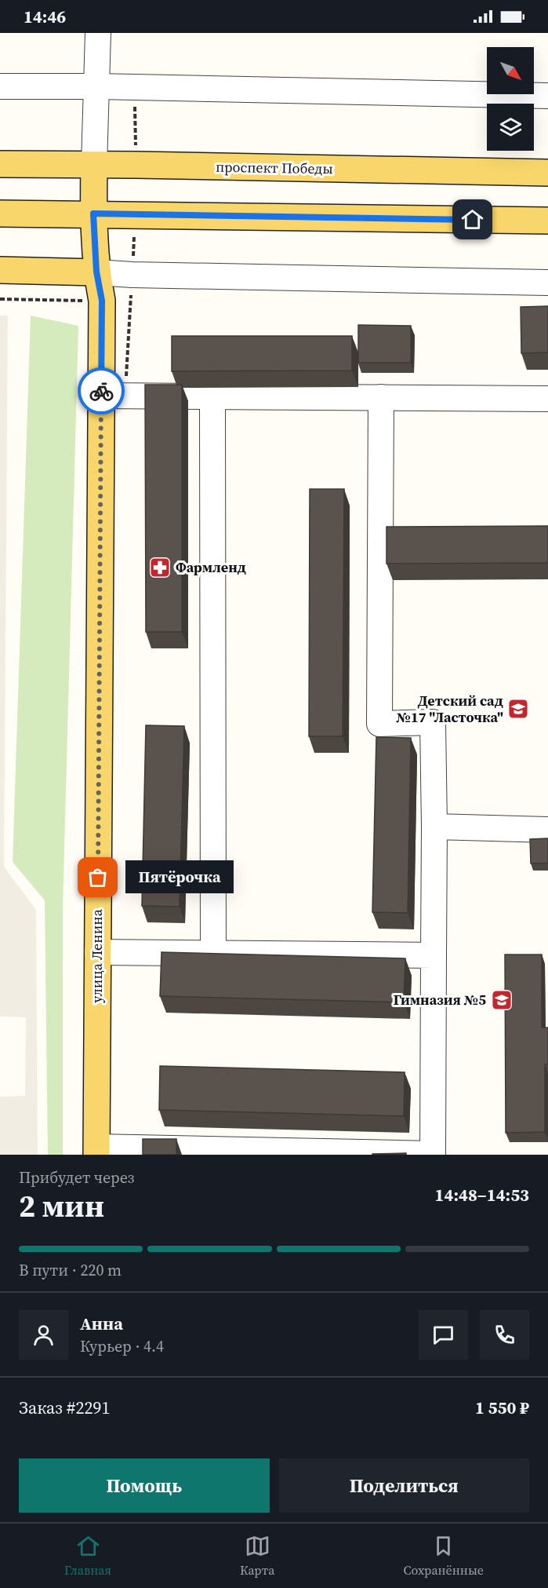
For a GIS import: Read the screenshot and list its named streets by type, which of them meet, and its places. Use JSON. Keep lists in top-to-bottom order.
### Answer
{
  "streets": {
    "main road": ["проспект Победы", "улица Ленина"]
  },
  "crossings": [
    ["проспект Победы", "улица Ленина"]
  ],
  "places": {
    "pharmacy": ["Фармленд"],
    "school or university": ["Детский сад №17 \"Ласточка\"", "Гимназия №5"],
    "other": ["Пятёрочка"]
  },
  "north": "bottom right",
  "page": {
    "status": "14:46",
    "bubble": "Пятёрочка",
    "heading": ["2 мин", "Прибудет через", "14:48–14:53"],
    "panel": [
      "Анна",
      "Курьер · 4.4",
      "Заказ #2291",
      "1 550 ₽"
    ],
    "bar": "В пути · 220 m",
    "buttons": ["Помощь", "Поделиться"],
    "tabs": ["Главная", "Карта", "Сохранённые"]
  }
}
